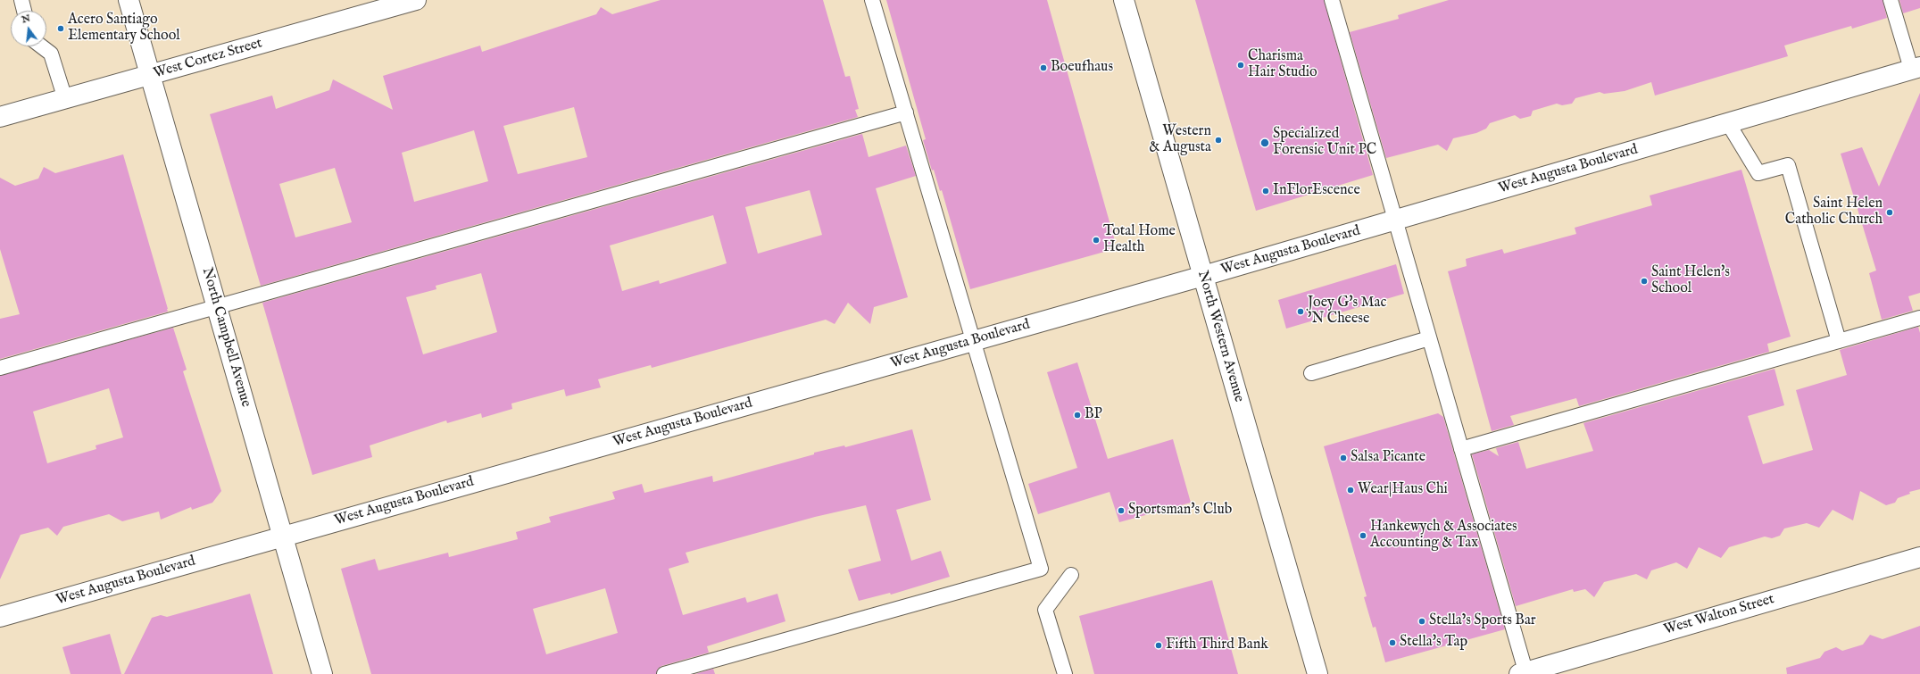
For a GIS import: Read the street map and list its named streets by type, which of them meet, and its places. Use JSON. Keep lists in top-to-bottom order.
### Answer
{
  "streets": {
    "street": [
      "West Cortez Street",
      "West Augusta Boulevard",
      "North Western Avenue",
      "North Campbell Avenue",
      "West Walton Street"
    ]
  },
  "crossings": [
    ["West Cortez Street", "North Campbell Avenue"],
    ["West Augusta Boulevard", "North Western Avenue"],
    ["West Augusta Boulevard", "North Campbell Avenue"]
  ],
  "places": [
    "Acero Santiago Elementary School",
    "Charisma Hair Studio",
    "Boeufhaus",
    "Western & Augusta",
    "Specialized Forensic Unit PC",
    "InFlorEscence",
    "Saint Helen Catholic Church",
    "Total Home Health",
    "Saint Helen's School",
    "Joey G's Mac 'N Cheese",
    "BP",
    "Salsa Picante",
    "Wear|Haus Chi",
    "Sportsman's Club",
    "Hankewych & Associates Accounting & Tax",
    "Stella’s Sports Bar",
    "Stella's Tap",
    "Fifth Third Bank"
  ],
  "north": "top"
}
